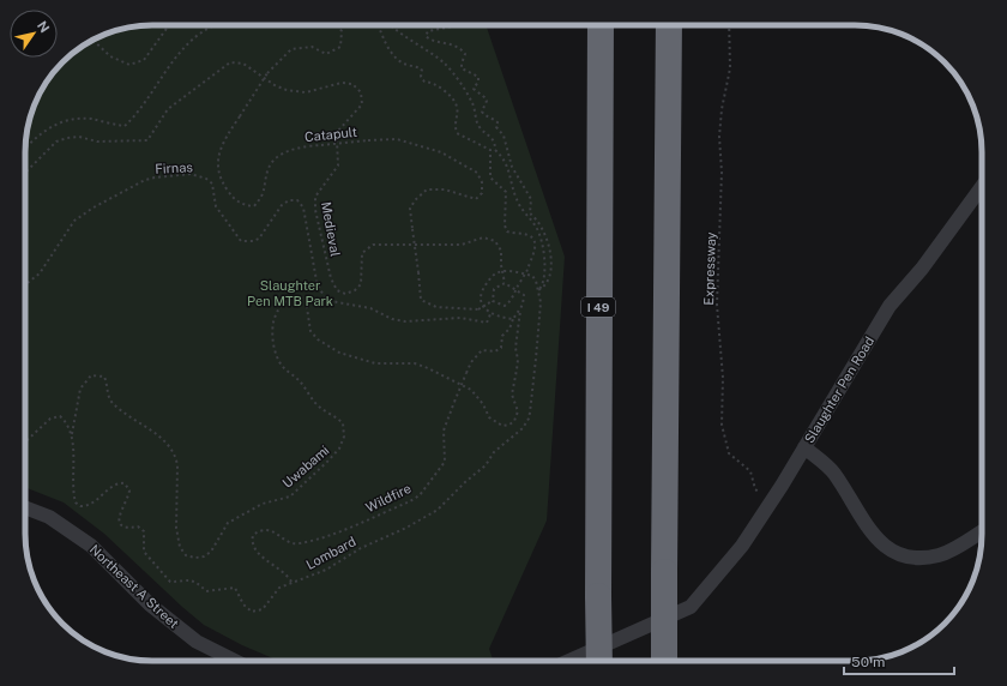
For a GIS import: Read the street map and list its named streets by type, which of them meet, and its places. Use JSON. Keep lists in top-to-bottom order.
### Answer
{
  "streets": {
    "highway": ["I 49"],
    "street": ["Slaughter Pen Road", "Northeast A Street"],
    "path": [
      "Catapult",
      "Firnas",
      "Medieval",
      "Expressway",
      "Uwabami",
      "Wildfire",
      "Lombard"
    ]
  },
  "crossings": [
    ["Catapult", "Medieval"],
    ["Expressway", "Slaughter Pen Road"],
    ["Uwabami", "Wildfire"],
    ["Uwabami", "Lombard"],
    ["Wildfire", "Lombard"]
  ],
  "parks": ["Slaughter Pen MTB Park"],
  "scale_bar": "50 m",
  "north": "top right"
}
